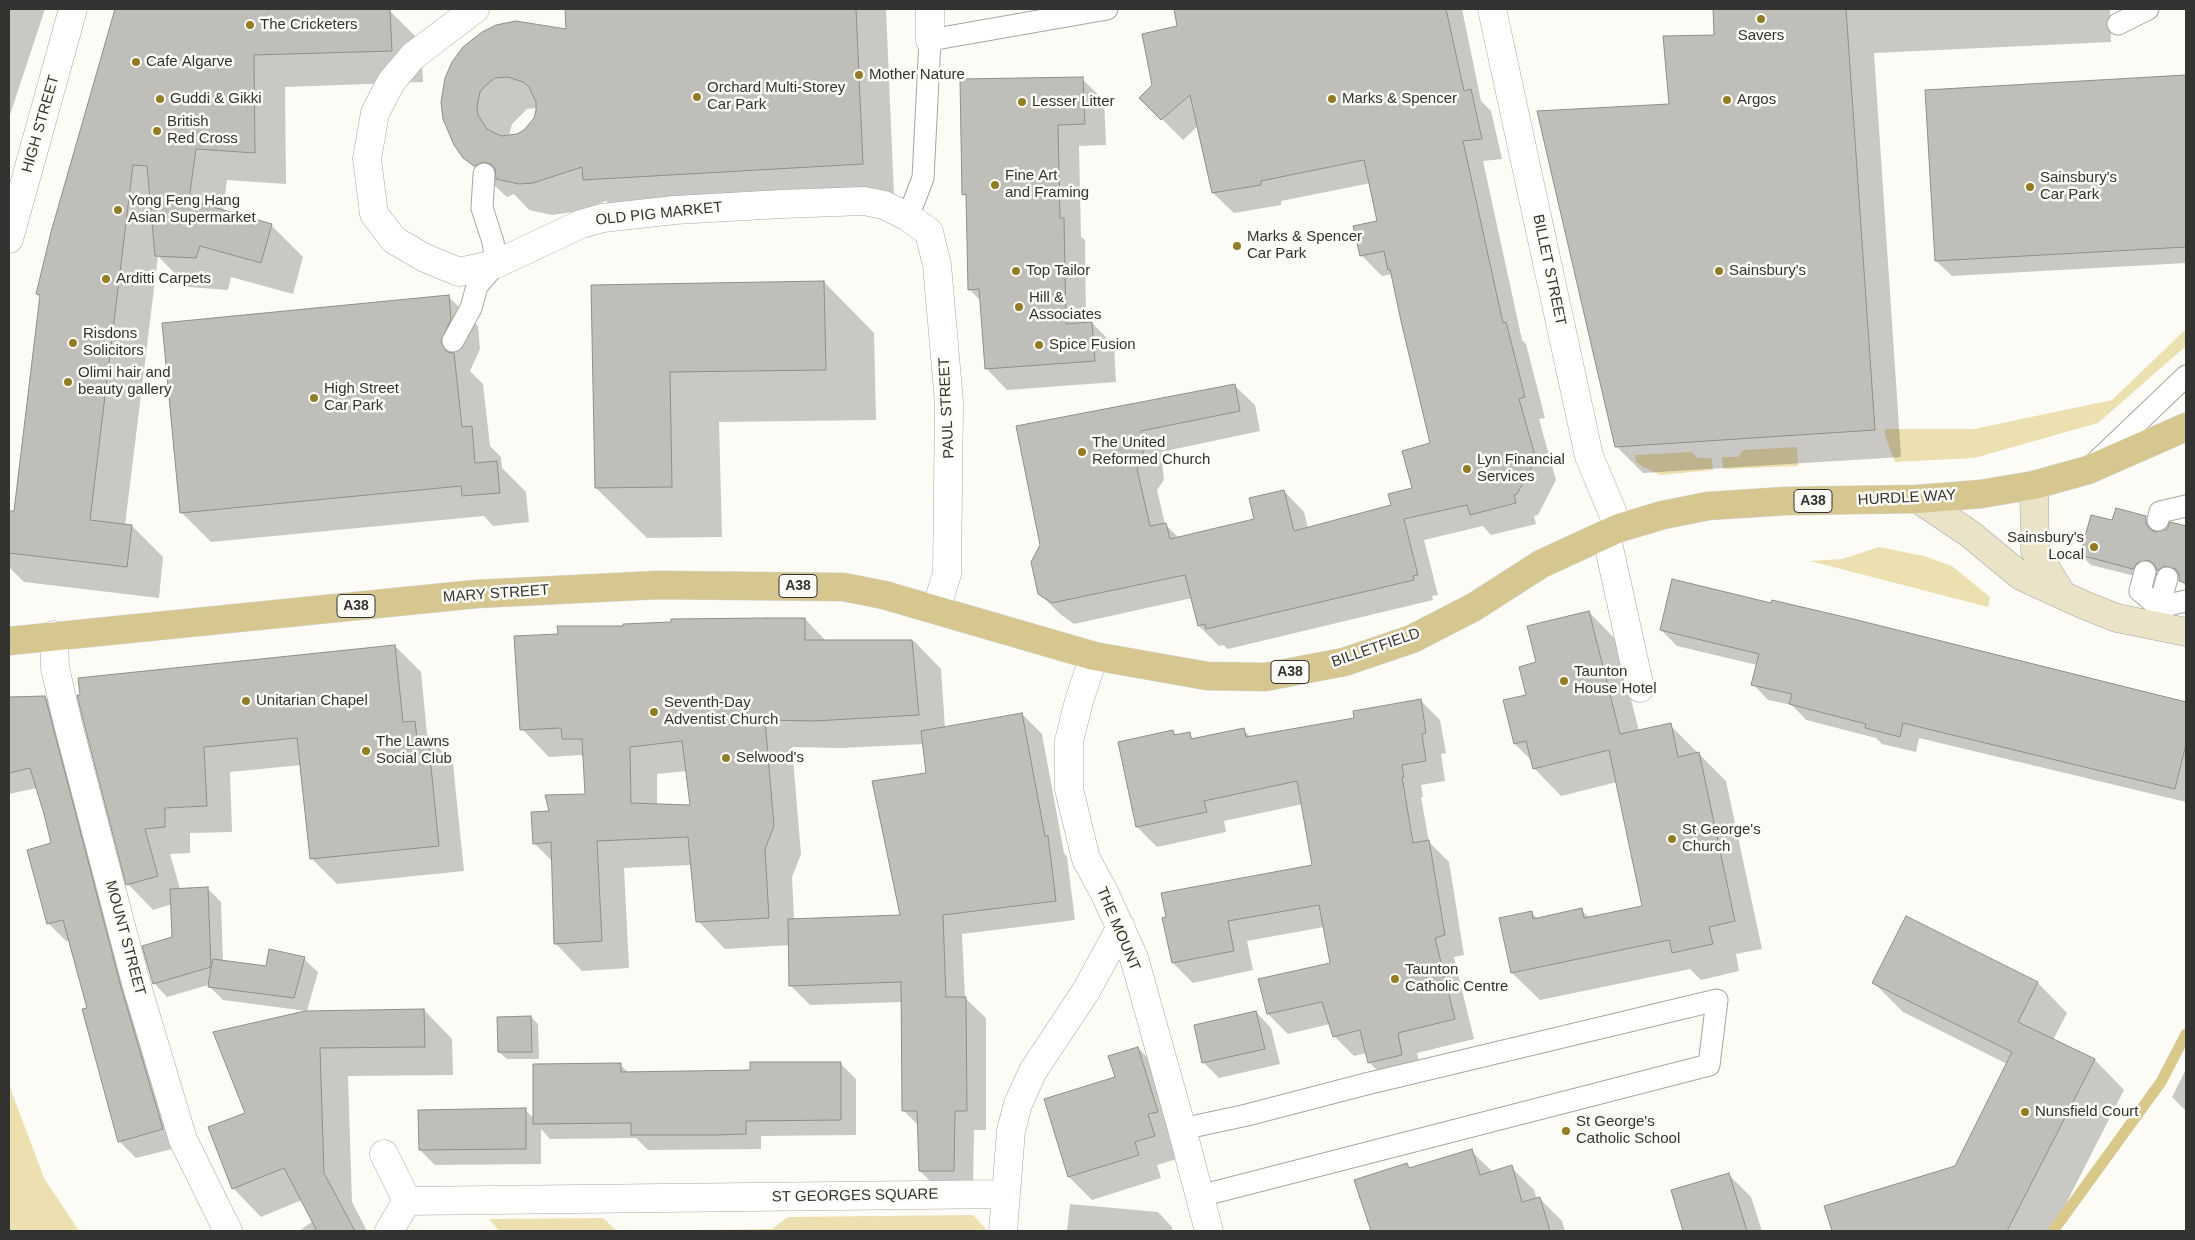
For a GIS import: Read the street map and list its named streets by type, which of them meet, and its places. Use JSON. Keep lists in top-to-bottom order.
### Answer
{
  "streets": {
    "main road": [
      "HURDLE WAY",
      "A38",
      "MARY STREET",
      "BILLETFIELD"
    ],
    "street": [
      "HIGH STREET",
      "OLD PIG MARKET",
      "BILLET STREET",
      "PAUL STREET",
      "THE MOUNT",
      "MOUNT STREET",
      "ST GEORGES SQUARE"
    ]
  },
  "crossings": [
    ["OLD PIG MARKET", "PAUL STREET"],
    ["BILLET STREET", "HURDLE WAY"],
    ["BILLET STREET", "BILLETFIELD"],
    ["PAUL STREET", "MARY STREET"],
    ["PAUL STREET", "BILLETFIELD"],
    ["HURDLE WAY", "BILLETFIELD"],
    ["A38", "MARY STREET"],
    ["A38", "MOUNT STREET"],
    ["MARY STREET", "BILLETFIELD"],
    ["MARY STREET", "MOUNT STREET"],
    ["BILLETFIELD", "THE MOUNT"]
  ],
  "places": [
    "Savers",
    "The Cricketers",
    "Cafe Algarve",
    "Mother Nature",
    "Orchard Multi-Storey Car Park",
    "Guddi & Gikki",
    "Marks & Spencer",
    "Argos",
    "Lesser Litter",
    "British Red Cross",
    "Fine Art and Framing",
    "Sainsbury's Car Park",
    "Yong Feng Hang Asian Supermarket",
    "Marks & Spencer Car Park",
    "Top Tailor",
    "Sainsbury's",
    "Arditti Carpets",
    "Hill & Associates",
    "Risdons Solicitors",
    "Spice Fusion",
    "Olimi hair and beauty gallery",
    "High Street Car Park",
    "The United Reformed Church",
    "Lyn Financial Services",
    "Sainsbury's Local",
    "Taunton House Hotel",
    "Unitarian Chapel",
    "Seventh-Day Adventist Church",
    "The Lawns Social Club",
    "Selwood's",
    "St George's Church",
    "Taunton Catholic Centre",
    "Nunsfield Court",
    "St George's Catholic School"
  ]
}
